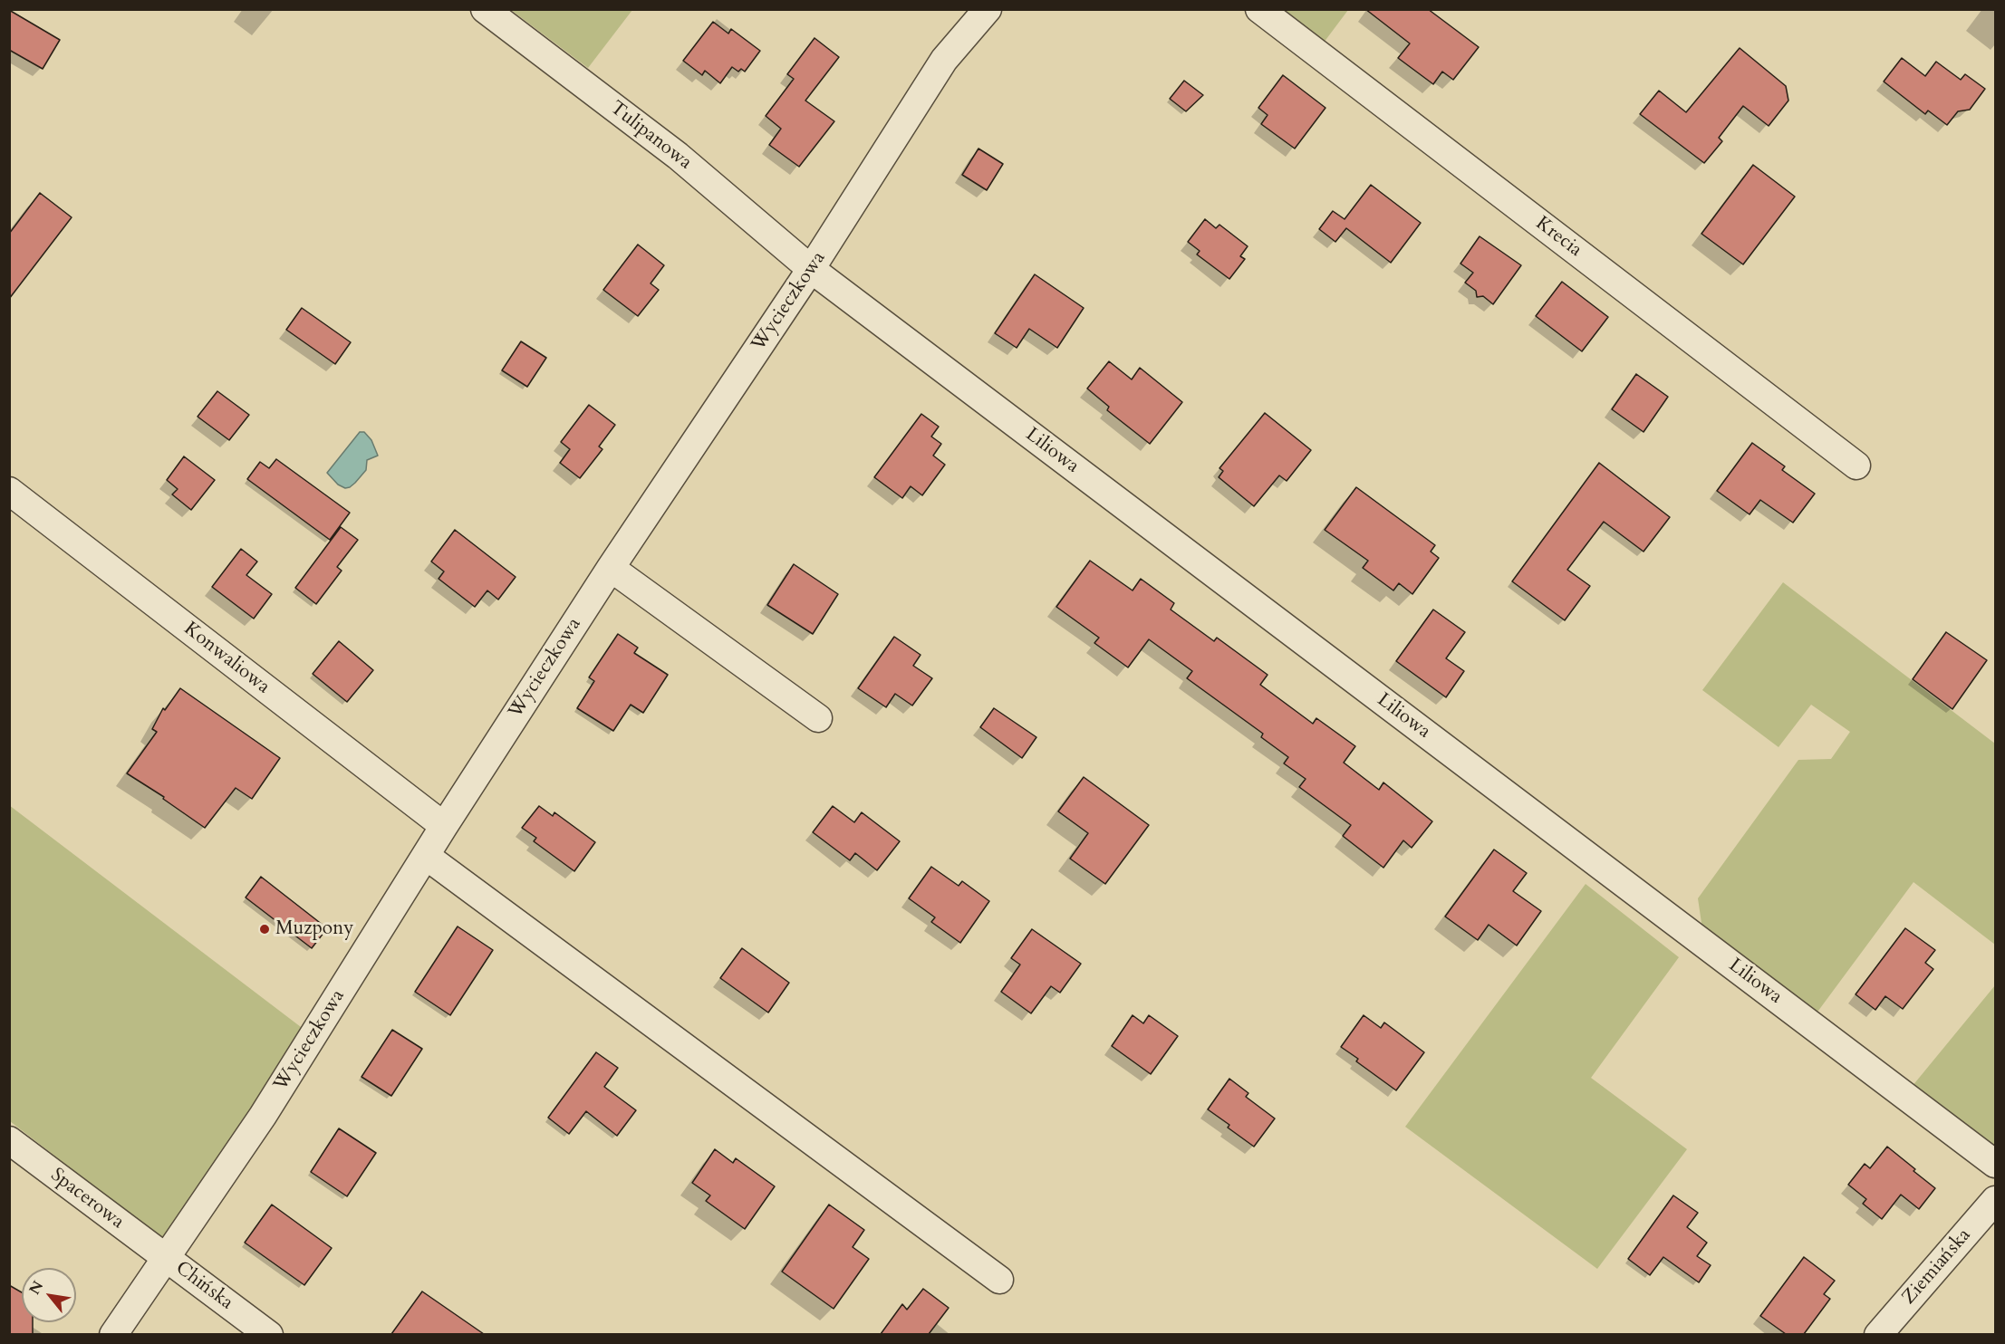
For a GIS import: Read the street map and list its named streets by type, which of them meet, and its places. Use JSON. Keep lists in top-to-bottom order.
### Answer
{
  "streets": {
    "street": [
      "Tulipanowa",
      "Krecia",
      "Wycieczkowa",
      "Liliowa",
      "Konwaliowa",
      "Spacerowa",
      "Ziemiańska",
      "Chińska"
    ]
  },
  "crossings": [
    ["Tulipanowa", "Wycieczkowa"],
    ["Tulipanowa", "Liliowa"],
    ["Wycieczkowa", "Liliowa"],
    ["Wycieczkowa", "Konwaliowa"],
    ["Wycieczkowa", "Spacerowa"],
    ["Wycieczkowa", "Chińska"],
    ["Spacerowa", "Chińska"]
  ],
  "places": ["Muzpony"],
  "north": "top left"
}
